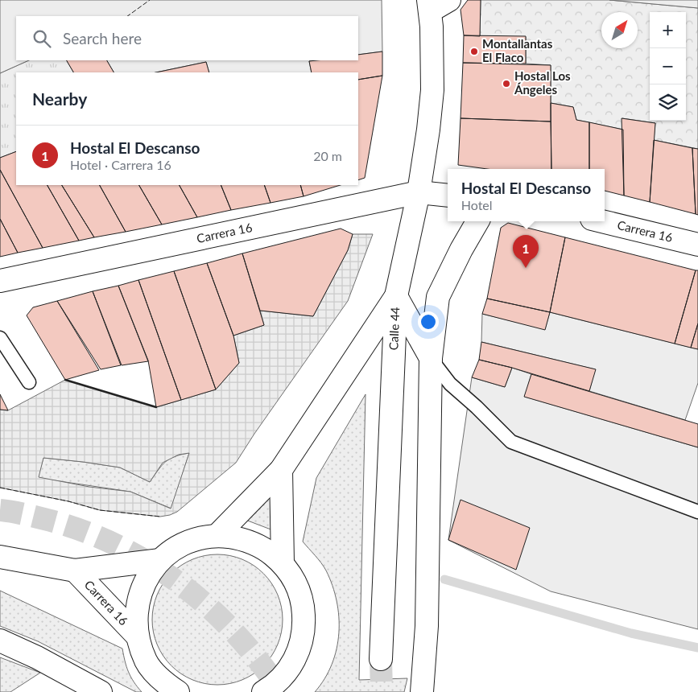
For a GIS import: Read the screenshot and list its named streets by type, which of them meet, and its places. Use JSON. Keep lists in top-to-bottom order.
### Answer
{
  "streets": {
    "main road": ["Carrera 16", "Calle 44"]
  },
  "crossings": [
    ["Carrera 16", "Calle 44"]
  ],
  "places": ["Montallantas El Flaco", "Hostal Los Ángeles"],
  "north": "top right",
  "page": {
    "map_buttons": ["+", "−"],
    "search": "Search here",
    "heading": "Nearby",
    "list": [
      {
        "mark": "1",
        "name": "Hostal El Descanso",
        "note": "Hotel · Carrera 16",
        "value": "20 m"
      }
    ],
    "popup": ["Hostal El Descanso", "Hotel"],
    "pins": "1"
  }
}
